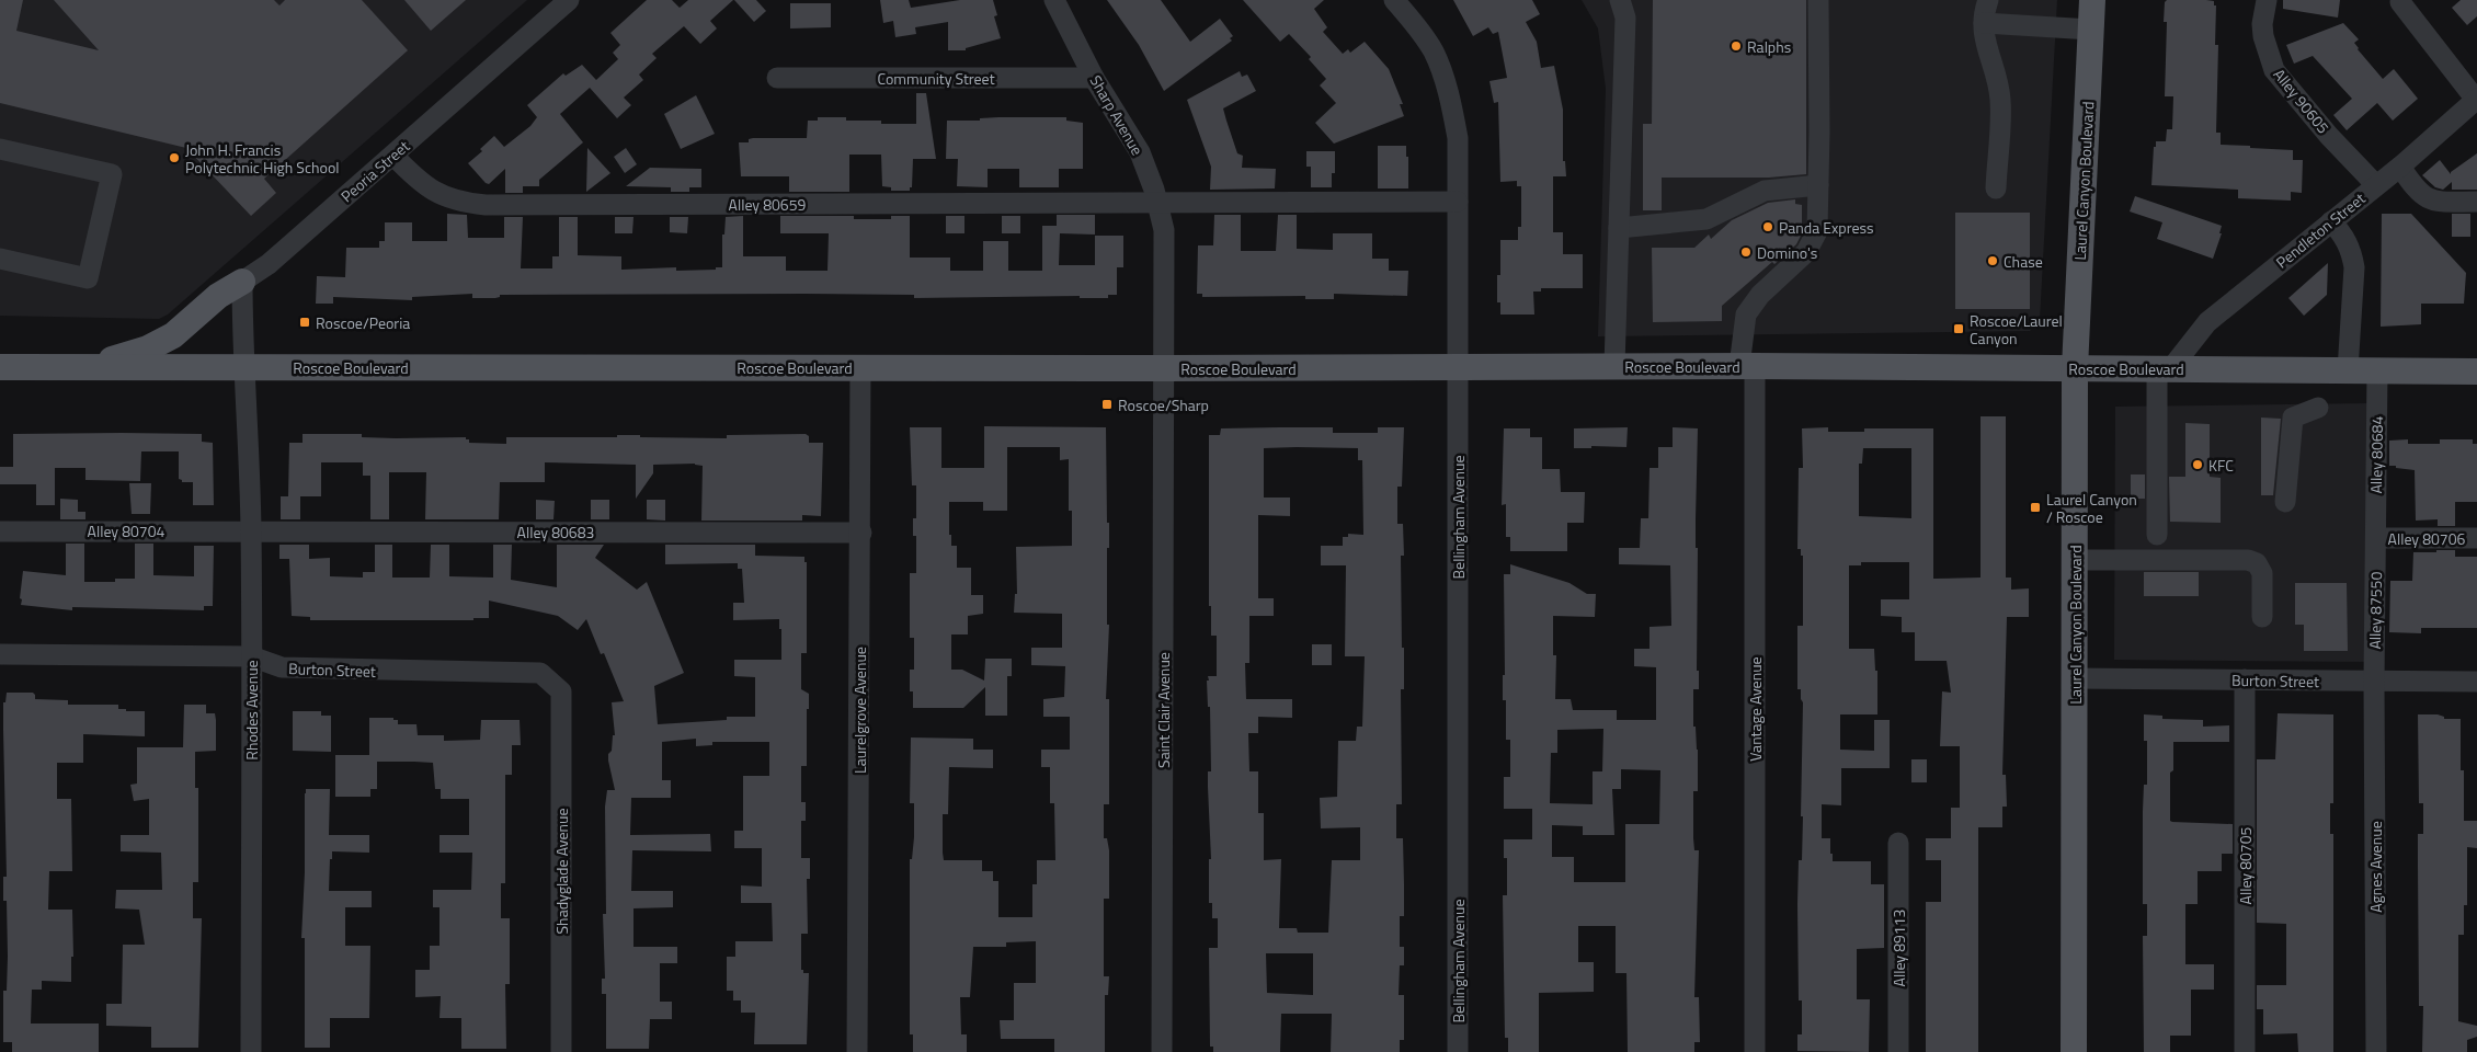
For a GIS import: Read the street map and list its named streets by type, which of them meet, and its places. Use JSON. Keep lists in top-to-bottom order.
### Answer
{
  "streets": {
    "main road": ["Laurel Canyon Boulevard", "Roscoe Boulevard"],
    "street": [
      "Community Street",
      "Alley 90605",
      "Sharp Avenue",
      "Peoria Street",
      "Alley 80659",
      "Pendleton Street",
      "Alley 80684",
      "Bellingham Avenue",
      "Alley 80704",
      "Alley 80683",
      "Alley 80706",
      "Alley 87550",
      "Burton Street",
      "Vantage Avenue",
      "Rhodes Avenue",
      "Laurelgrove Avenue",
      "Saint Clair Avenue",
      "Alley 80705",
      "Agnes Avenue",
      "Shadyglade Avenue",
      "Alley 89113"
    ]
  },
  "crossings": [
    ["Community Street", "Sharp Avenue"],
    ["Alley 90605", "Pendleton Street"],
    ["Sharp Avenue", "Alley 80659"],
    ["Sharp Avenue", "Roscoe Boulevard"],
    ["Sharp Avenue", "Saint Clair Avenue"],
    ["Peoria Street", "Alley 80659"],
    ["Laurel Canyon Boulevard", "Roscoe Boulevard"],
    ["Laurel Canyon Boulevard", "Burton Street"],
    ["Alley 80659", "Bellingham Avenue"],
    ["Pendleton Street", "Roscoe Boulevard"],
    ["Roscoe Boulevard", "Alley 80684"],
    ["Roscoe Boulevard", "Bellingham Avenue"],
    ["Roscoe Boulevard", "Vantage Avenue"],
    ["Roscoe Boulevard", "Rhodes Avenue"],
    ["Roscoe Boulevard", "Laurelgrove Avenue"],
    ["Roscoe Boulevard", "Saint Clair Avenue"],
    ["Alley 80684", "Alley 80706"],
    ["Alley 80684", "Alley 87550"],
    ["Alley 80704", "Alley 80683"],
    ["Alley 80704", "Rhodes Avenue"],
    ["Alley 80683", "Rhodes Avenue"],
    ["Alley 80683", "Laurelgrove Avenue"],
    ["Alley 80706", "Alley 87550"],
    ["Alley 87550", "Burton Street"],
    ["Alley 87550", "Agnes Avenue"],
    ["Burton Street", "Rhodes Avenue"],
    ["Burton Street", "Alley 80705"],
    ["Burton Street", "Agnes Avenue"],
    ["Burton Street", "Shadyglade Avenue"]
  ],
  "places": {
    "other": [
      "Ralphs",
      "John H. Francis Polytechnic High School",
      "Panda Express",
      "Domino's",
      "Chase",
      "KFC"
    ],
    "transit": [
      "Roscoe/Peoria",
      "Roscoe/Laurel Canyon",
      "Roscoe/Sharp",
      "Laurel Canyon / Roscoe"
    ]
  }
}
